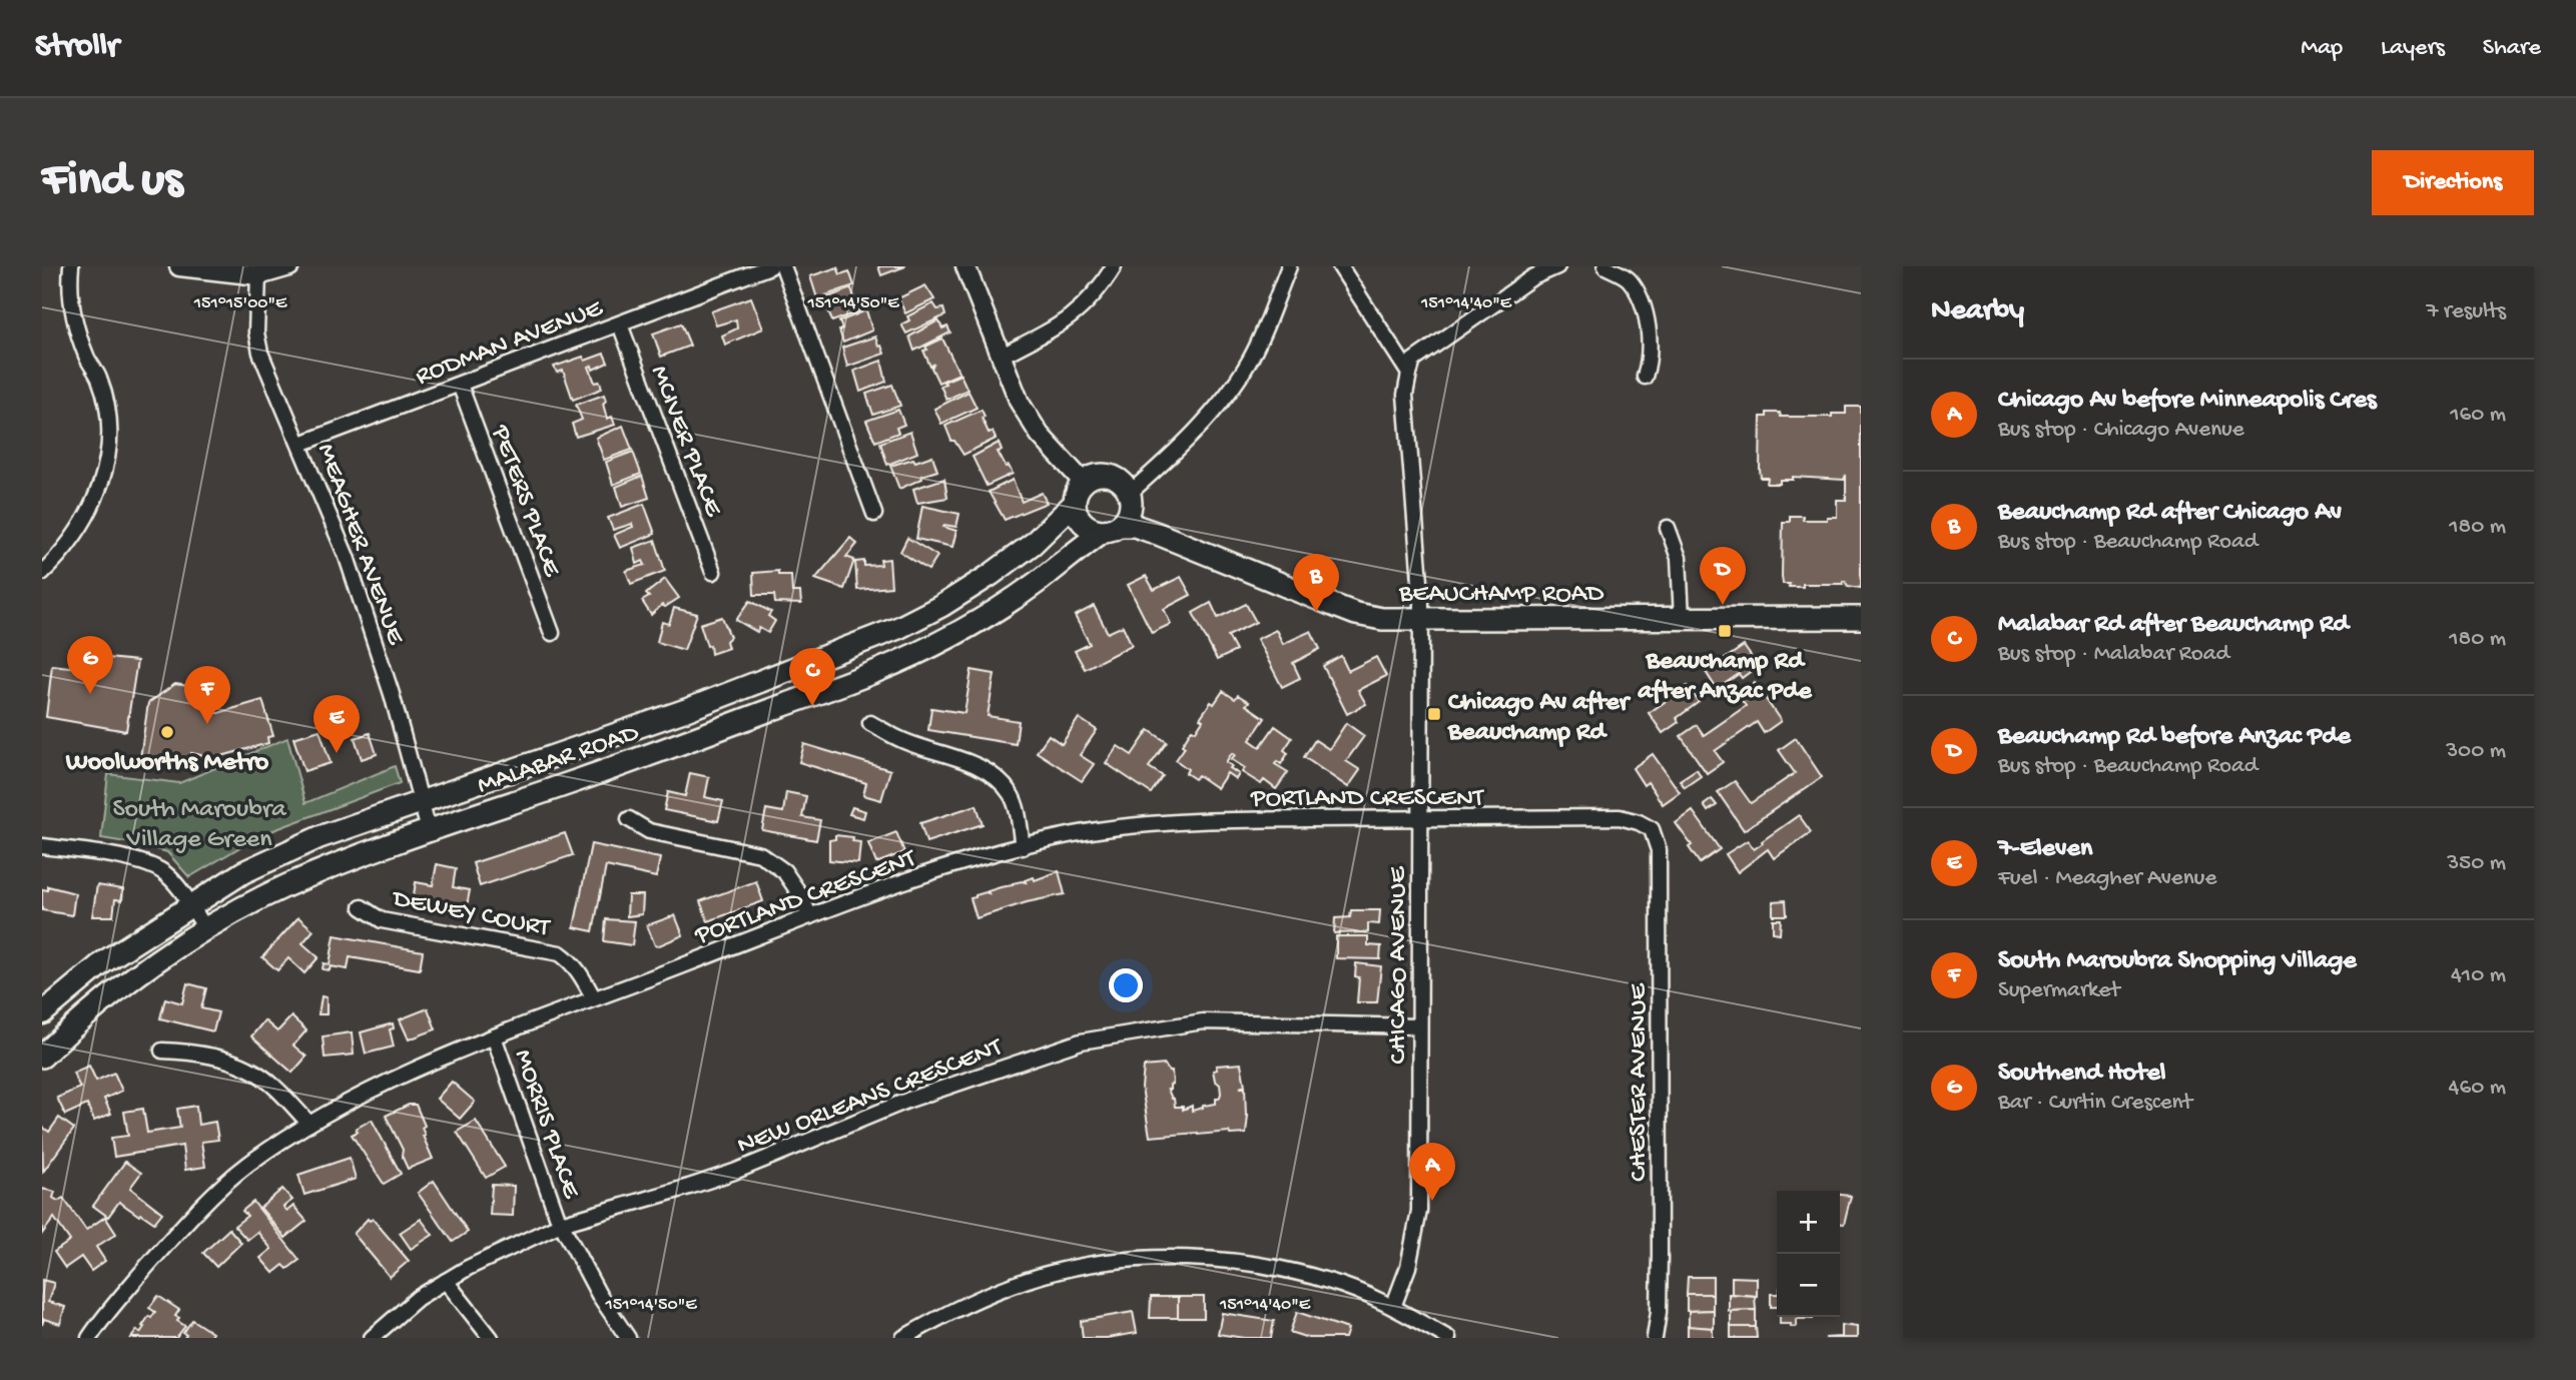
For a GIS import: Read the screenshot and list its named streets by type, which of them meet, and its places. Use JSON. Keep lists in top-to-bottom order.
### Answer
{
  "streets": {
    "main road": ["BEAUCHAMP ROAD", "MALABAR ROAD"],
    "street": [
      "RODMAN AVENUE",
      "MCIVER PLACE",
      "PETERS PLACE",
      "MEAGHER AVENUE",
      "PORTLAND CRESCENT",
      "DEWEY COURT",
      "CHICAGO AVENUE",
      "CHESTER AVENUE",
      "NEW ORLEANS CRESCENT",
      "MORRIS PLACE"
    ]
  },
  "crossings": [
    ["RODMAN AVENUE", "MCIVER PLACE"],
    ["RODMAN AVENUE", "PETERS PLACE"],
    ["RODMAN AVENUE", "MEAGHER AVENUE"],
    ["MEAGHER AVENUE", "MALABAR ROAD"],
    ["BEAUCHAMP ROAD", "MALABAR ROAD"],
    ["BEAUCHAMP ROAD", "CHICAGO AVENUE"],
    ["PORTLAND CRESCENT", "DEWEY COURT"],
    ["PORTLAND CRESCENT", "CHICAGO AVENUE"],
    ["PORTLAND CRESCENT", "CHESTER AVENUE"],
    ["PORTLAND CRESCENT", "MORRIS PLACE"],
    ["CHICAGO AVENUE", "NEW ORLEANS CRESCENT"],
    ["NEW ORLEANS CRESCENT", "MORRIS PLACE"]
  ],
  "parks": ["South Maroubra Village Green"],
  "places": {
    "transit": ["Beauchamp Rd after Anzac Pde", "Chicago Av after Beauchamp Rd"],
    "other": ["Woolworths Metro"]
  },
  "page": {
    "header": "Strollr",
    "nav": ["Map", "Layers", "Share"],
    "buttons": "Directions",
    "title": "Find us",
    "heading": ["Nearby", "7 results"],
    "list": [
      {
        "mark": "A",
        "name": "Chicago Av before Minneapolis Cres",
        "note": "Bus stop · Chicago Avenue",
        "value": "160 m"
      },
      {
        "mark": "B",
        "name": "Beauchamp Rd after Chicago Av",
        "note": "Bus stop · Beauchamp Road",
        "value": "180 m"
      },
      {
        "mark": "C",
        "name": "Malabar Rd after Beauchamp Rd",
        "note": "Bus stop · Malabar Road",
        "value": "180 m"
      },
      {
        "mark": "D",
        "name": "Beauchamp Rd before Anzac Pde",
        "note": "Bus stop · Beauchamp Road",
        "value": "300 m"
      },
      {
        "mark": "E",
        "name": "7-Eleven",
        "note": "Fuel · Meagher Avenue",
        "value": "350 m"
      },
      {
        "mark": "F",
        "name": "South Maroubra Shopping Village",
        "note": "Supermarket",
        "value": "410 m"
      },
      {
        "mark": "G",
        "name": "Southend Hotel",
        "note": "Bar · Curtin Crescent",
        "value": "460 m"
      }
    ],
    "pins": [
      "D",
      "B",
      "G",
      "C",
      "F",
      "E",
      "A"
    ],
    "map_buttons": ["+", "−"]
  },
  "coordinates": ["151°15'00\"E", "151°14'50\"E", "151°14'40\"E"]
}
